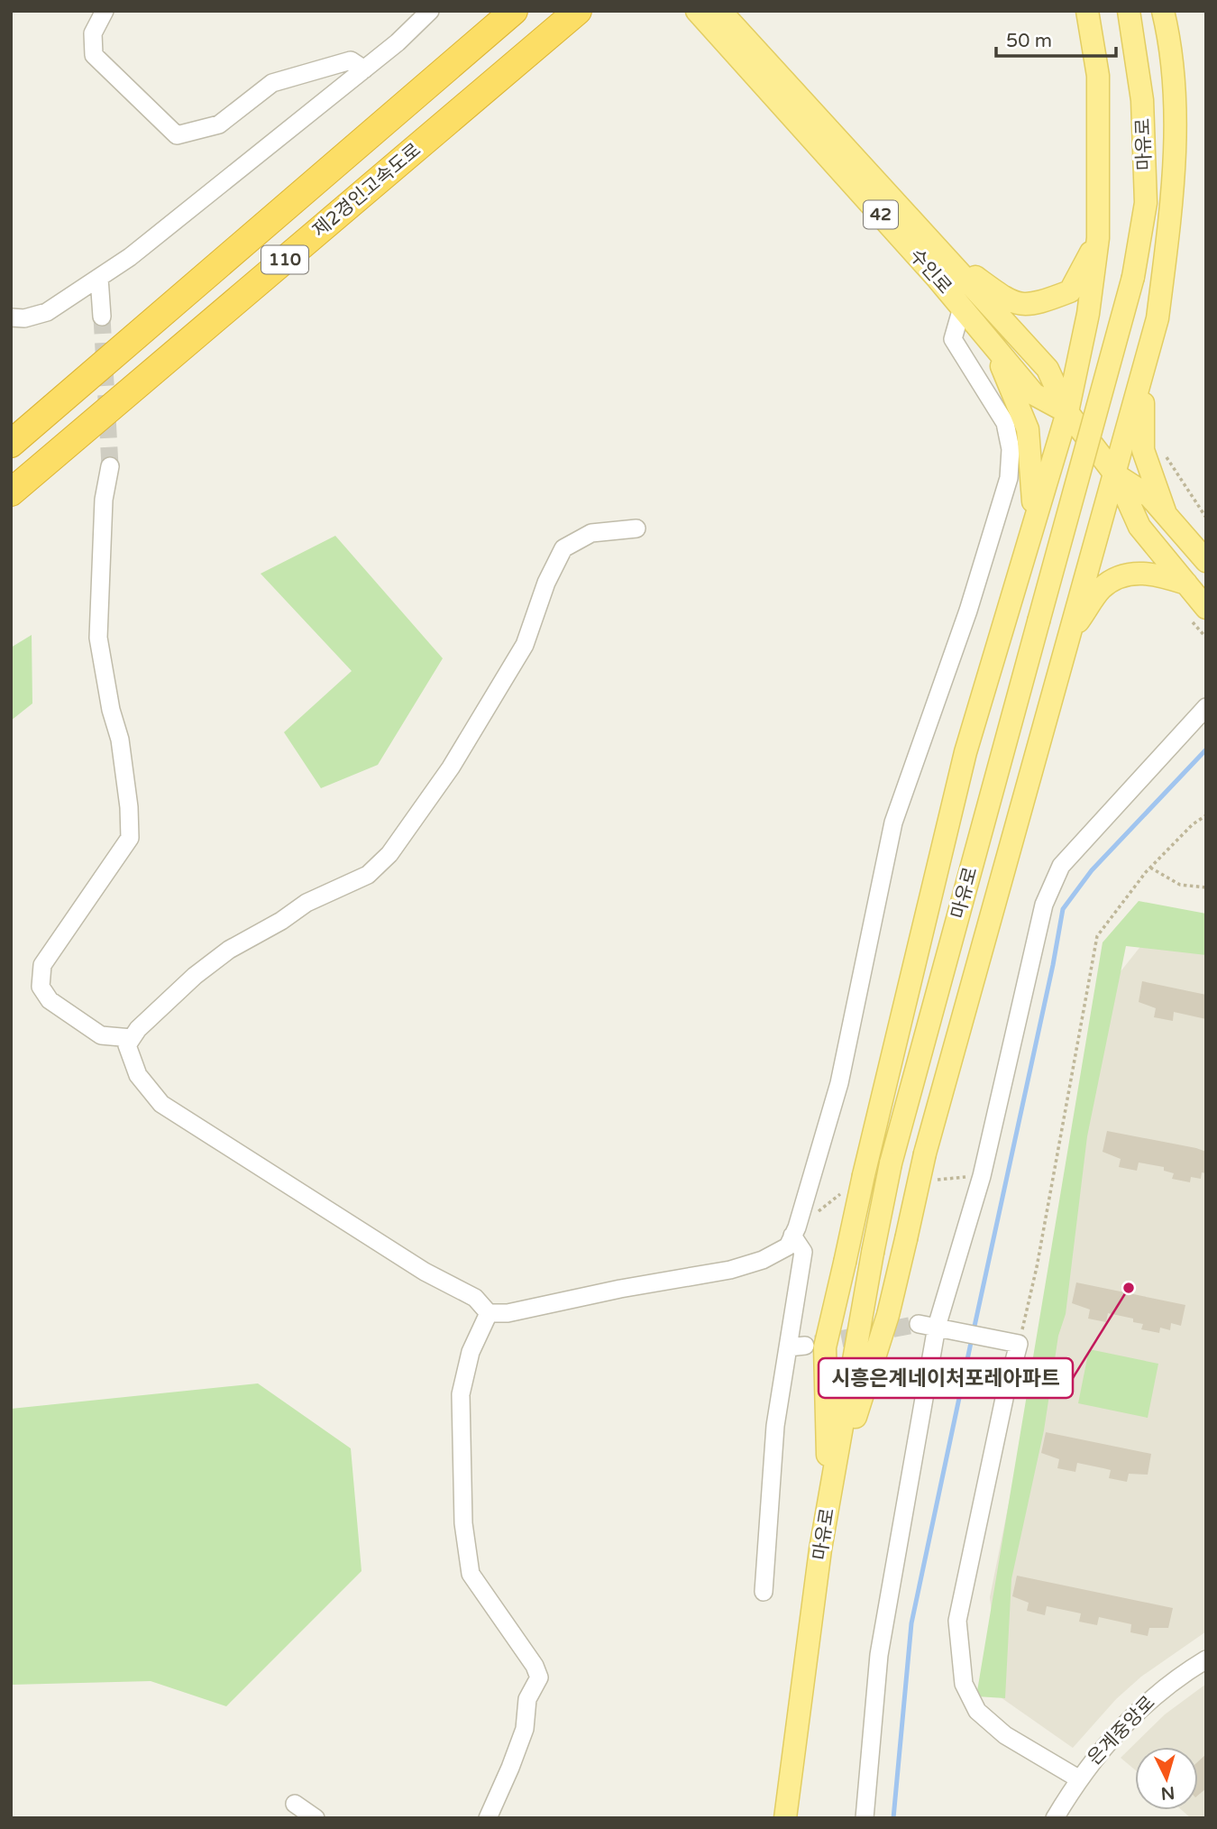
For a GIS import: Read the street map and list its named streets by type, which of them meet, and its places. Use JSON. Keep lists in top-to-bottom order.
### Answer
{
  "streets": {
    "highway": ["제2경인고속도로", "110"],
    "main road": ["마유로", "42", "수인로"],
    "street": ["은계중앙로"]
  },
  "places": ["시흥은계네이처포레아파트"],
  "scale_bar": "50 m",
  "north": "bottom"
}
